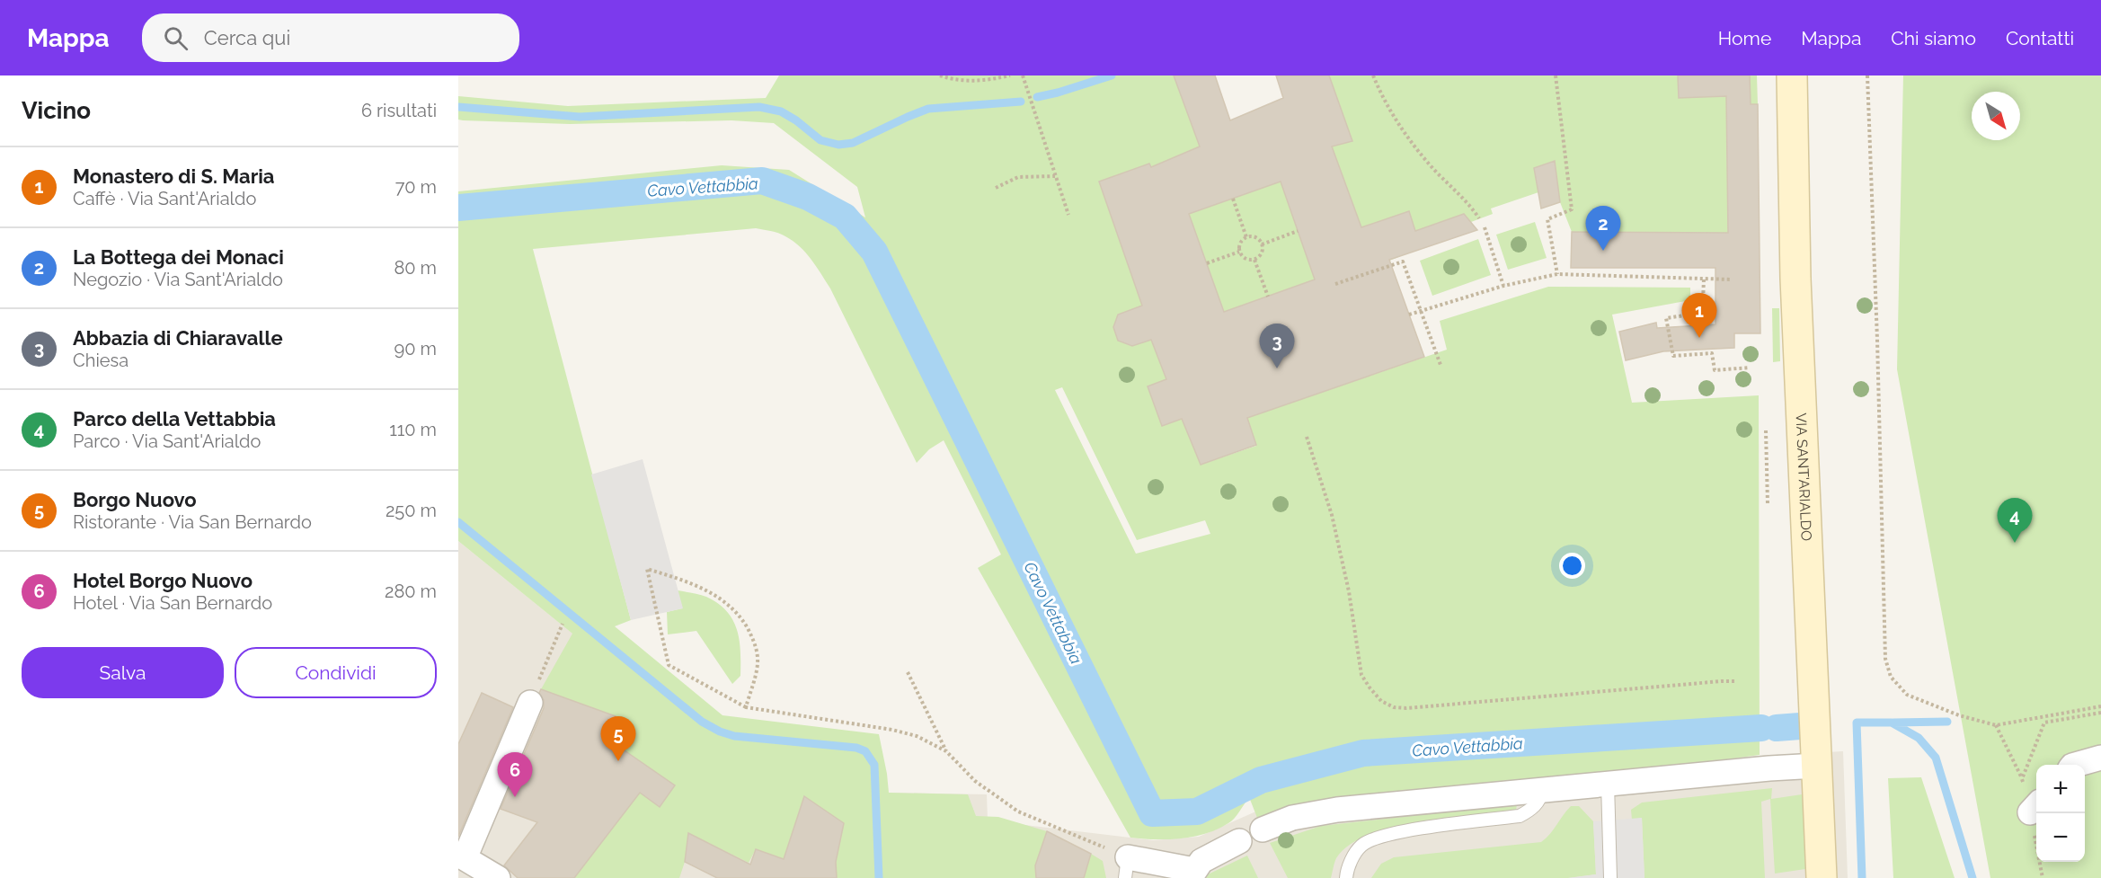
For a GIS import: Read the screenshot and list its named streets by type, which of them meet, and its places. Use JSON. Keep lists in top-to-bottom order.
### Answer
{
  "streets": {
    "street": ["VIA SANT'ARIALDO"]
  },
  "water": ["Cavo Vettabbia"],
  "north": "bottom right",
  "page": {
    "header": "Mappa",
    "search": "Cerca qui",
    "nav": [
      "Home",
      "Mappa",
      "Chi siamo",
      "Contatti"
    ],
    "heading": ["Vicino", "6 risultati"],
    "list": [
      {
        "mark": "1",
        "name": "Monastero di S. Maria",
        "note": "Caffè · Via Sant'Arialdo",
        "value": "70 m"
      },
      {
        "mark": "2",
        "name": "La Bottega dei Monaci",
        "note": "Negozio · Via Sant'Arialdo",
        "value": "80 m"
      },
      {
        "mark": "3",
        "name": "Abbazia di Chiaravalle",
        "note": "Chiesa",
        "value": "90 m"
      },
      {
        "mark": "4",
        "name": "Parco della Vettabbia",
        "note": "Parco · Via Sant'Arialdo",
        "value": "110 m"
      },
      {
        "mark": "5",
        "name": "Borgo Nuovo",
        "note": "Ristorante · Via San Bernardo",
        "value": "250 m"
      },
      {
        "mark": "6",
        "name": "Hotel Borgo Nuovo",
        "note": "Hotel · Via San Bernardo",
        "value": "280 m"
      }
    ],
    "pins": [
      "2",
      "1",
      "3",
      "4",
      "5",
      "6"
    ],
    "buttons": ["Salva", "Condividi"],
    "map_buttons": ["+", "−"]
  }
}
